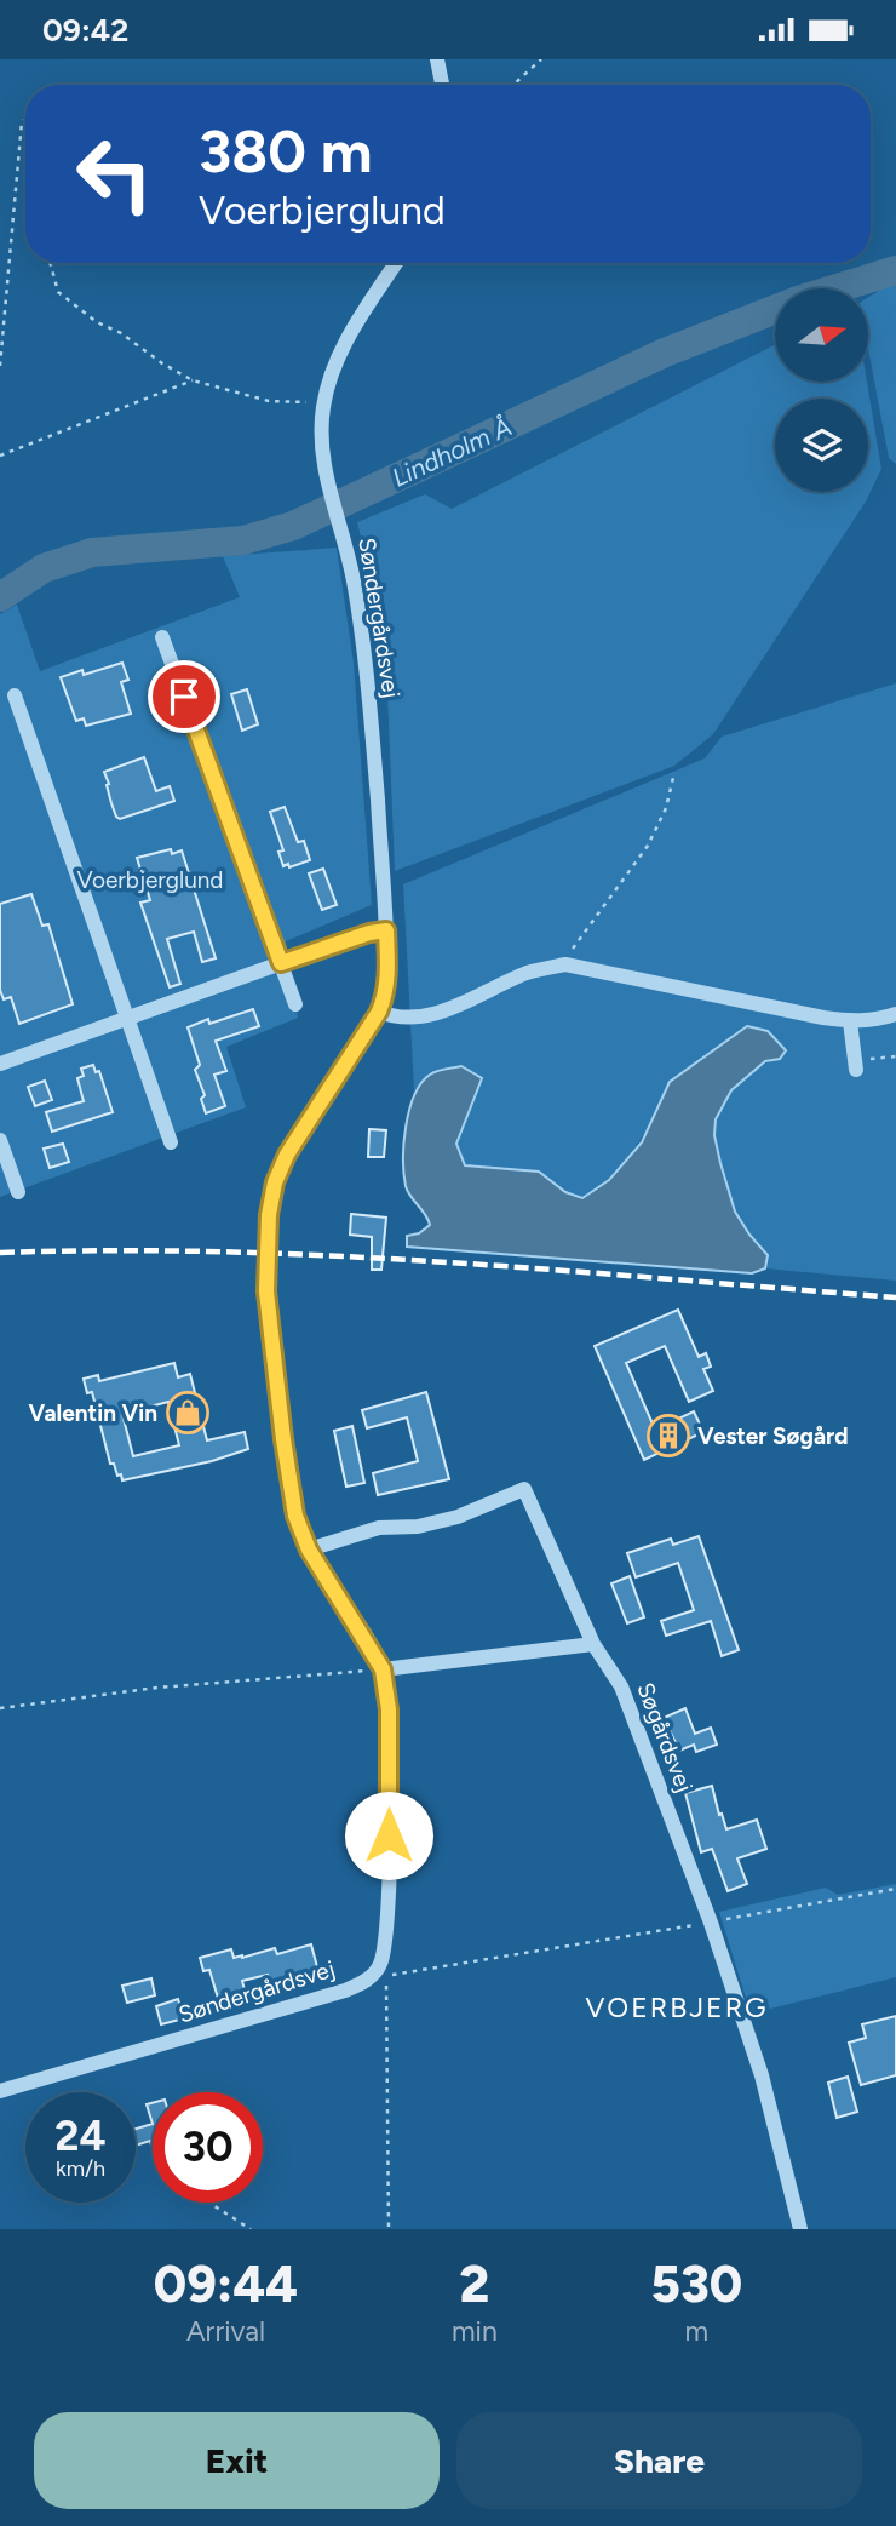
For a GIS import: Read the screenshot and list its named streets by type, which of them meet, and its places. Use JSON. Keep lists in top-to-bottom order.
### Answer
{
  "streets": {
    "street": ["Søndergårdsvej", "Søgårdsvej"]
  },
  "crossings": [
    ["Søndergårdsvej", "Søgårdsvej"]
  ],
  "districts": ["VOERBJERG"],
  "water": ["Lindholm Å"],
  "parks": ["Voerbjerglund"],
  "places": {
    "shop": ["Valentin Vin"],
    "building": ["Vester Søgård"]
  },
  "north": "right",
  "page": {
    "status": "09:42",
    "turn": ["380 m", "Voerbjerglund"],
    "speed": "24 km/h",
    "limit": "30",
    "eta": [
      "09:44",
      "Arrival",
      "2",
      "min",
      "530",
      "m"
    ],
    "buttons": ["Exit", "Share"]
  }
}
